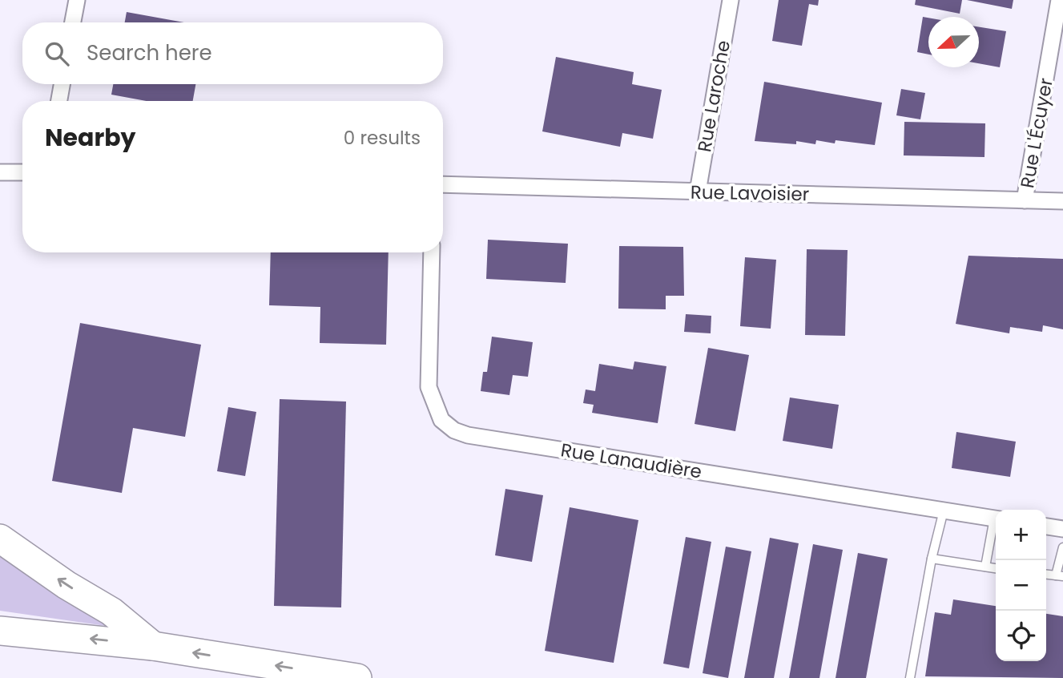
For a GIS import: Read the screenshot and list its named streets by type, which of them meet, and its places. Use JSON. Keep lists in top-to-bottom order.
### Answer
{
  "streets": {
    "street": [
      "Rue Laroche",
      "Rue L'Écuyer",
      "Rue Lavoisier",
      "Rue Lanaudière"
    ]
  },
  "crossings": [
    ["Rue Laroche", "Rue Lavoisier"],
    ["Rue L'Écuyer", "Rue Lavoisier"]
  ],
  "north": "left",
  "page": {
    "search": "Search here",
    "heading": ["Nearby", "0 results"],
    "map_buttons": ["+", "−"]
  }
}
